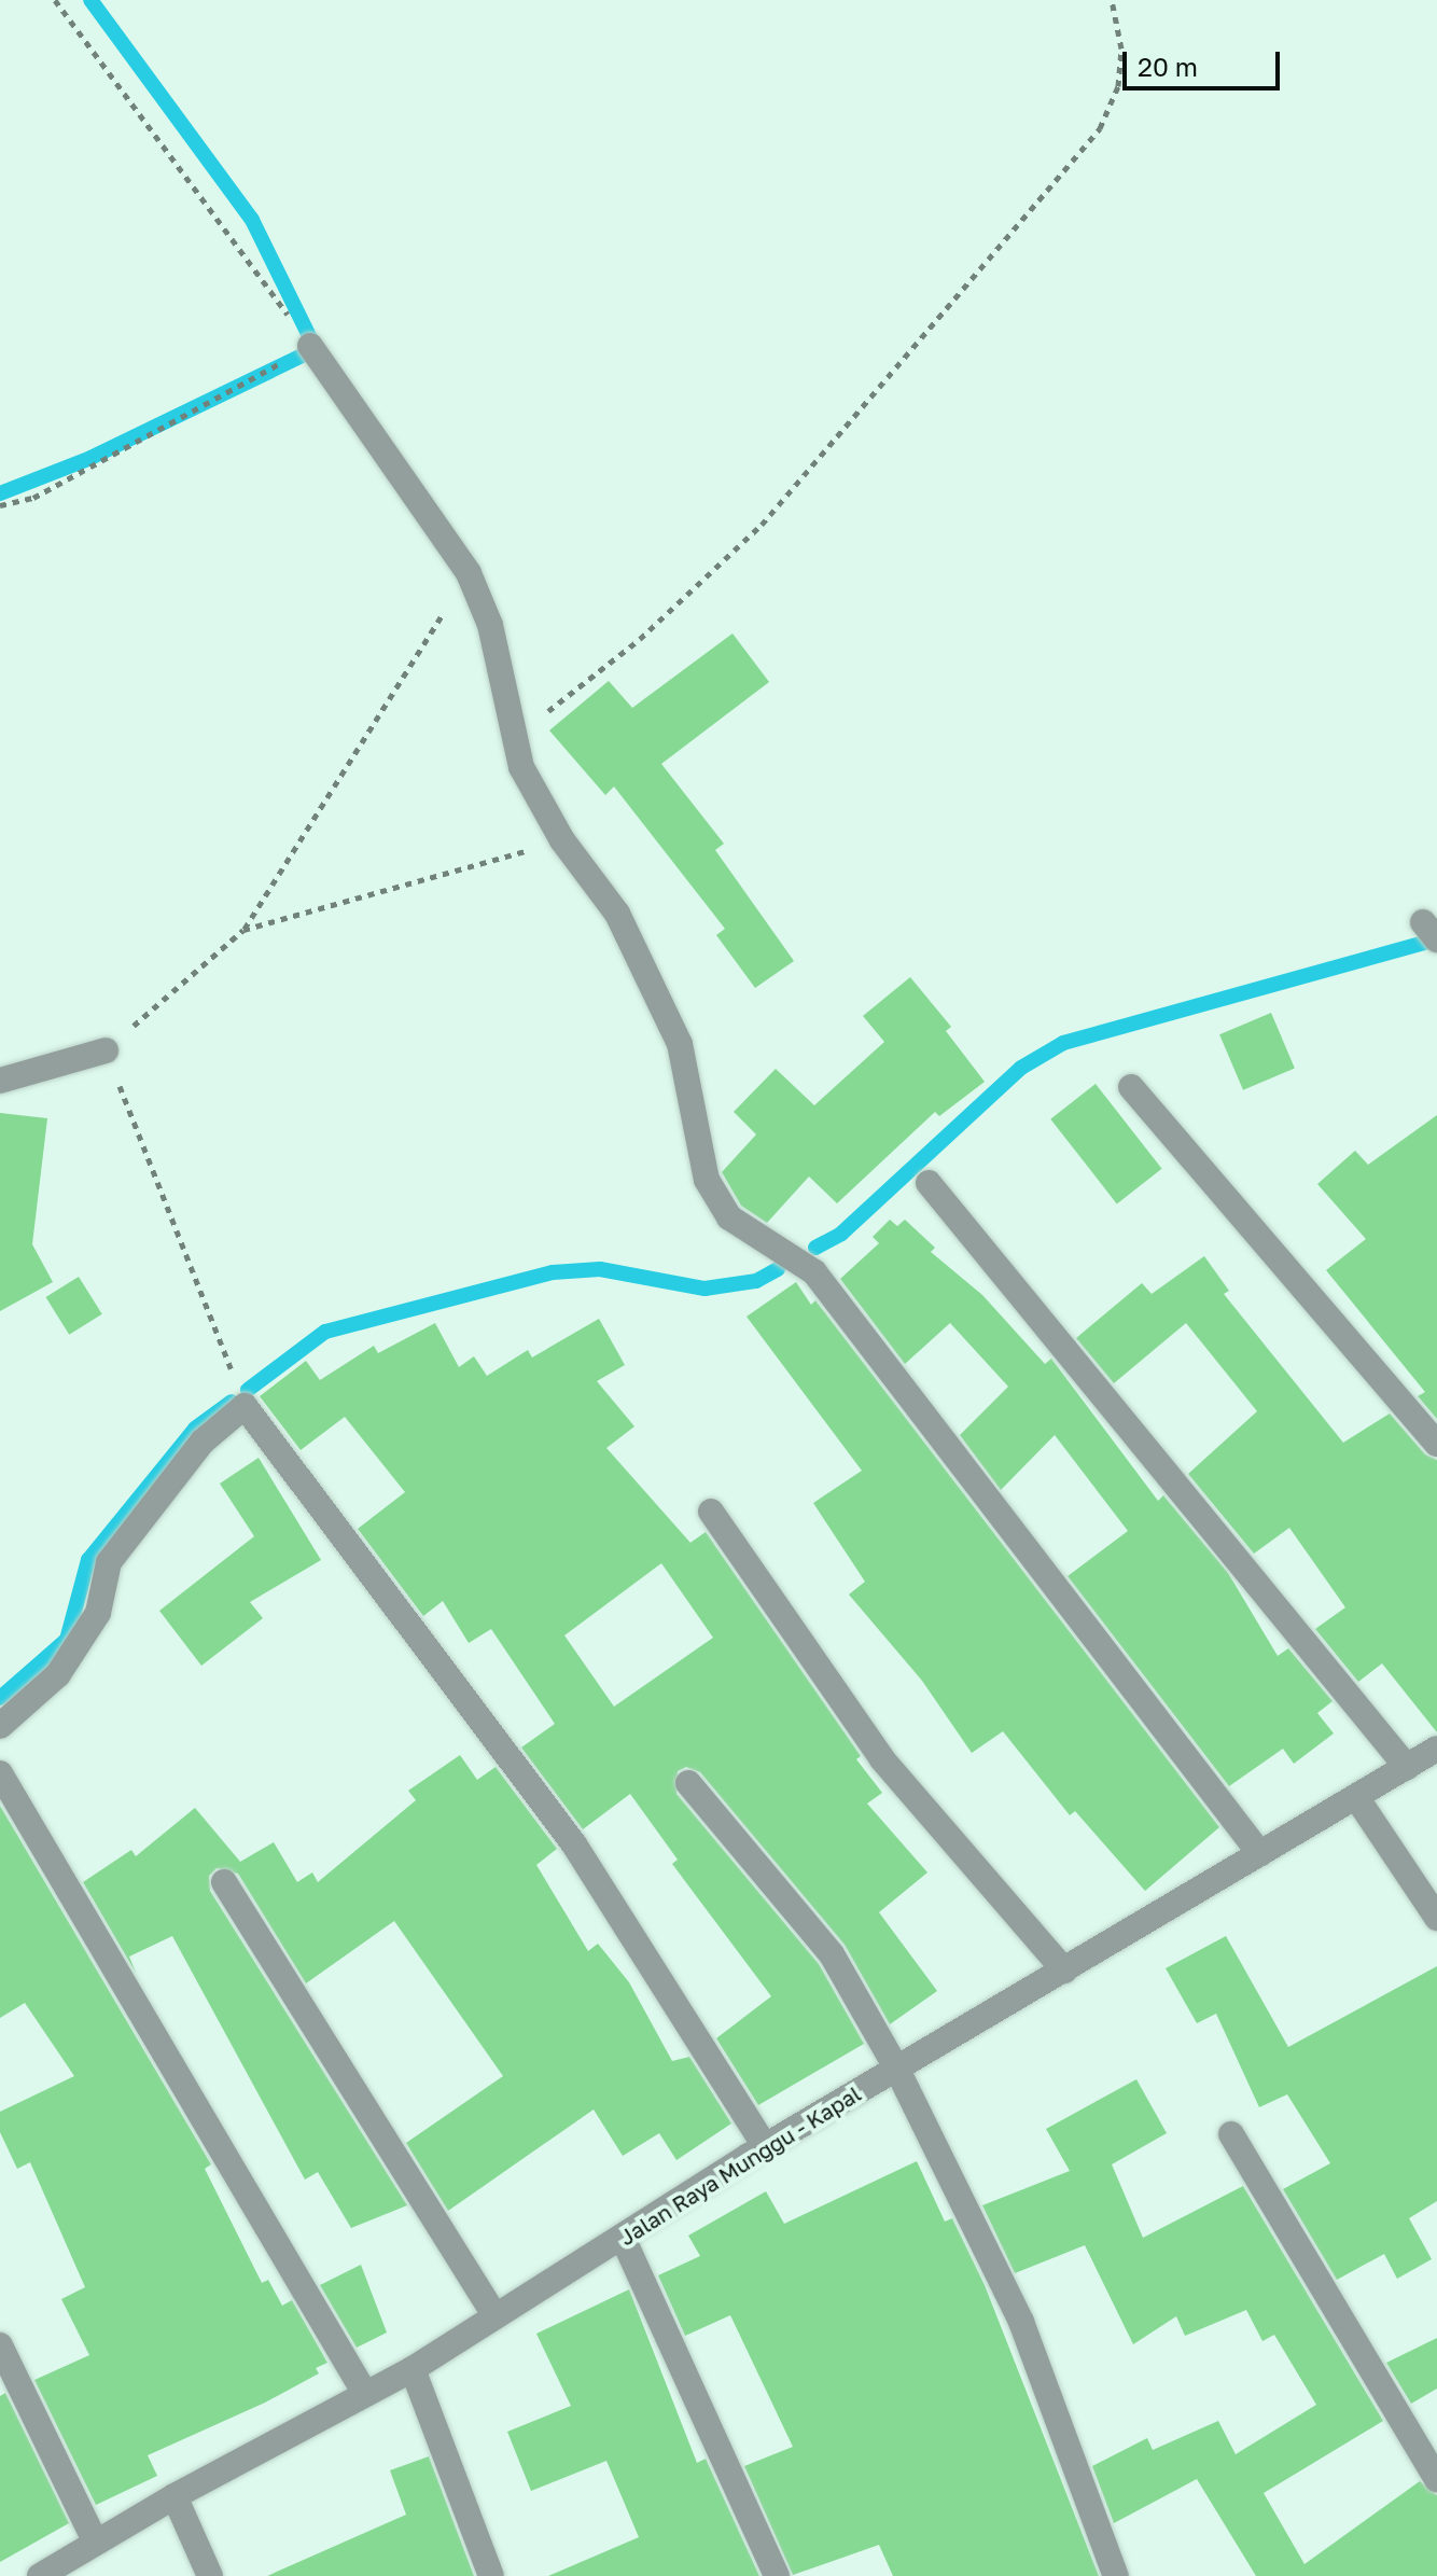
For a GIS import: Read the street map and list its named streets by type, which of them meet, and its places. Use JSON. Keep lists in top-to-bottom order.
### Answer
{
  "streets": {
    "street": ["Jalan Raya Munggu - Kapal"]
  },
  "scale_bar": "20 m"
}
